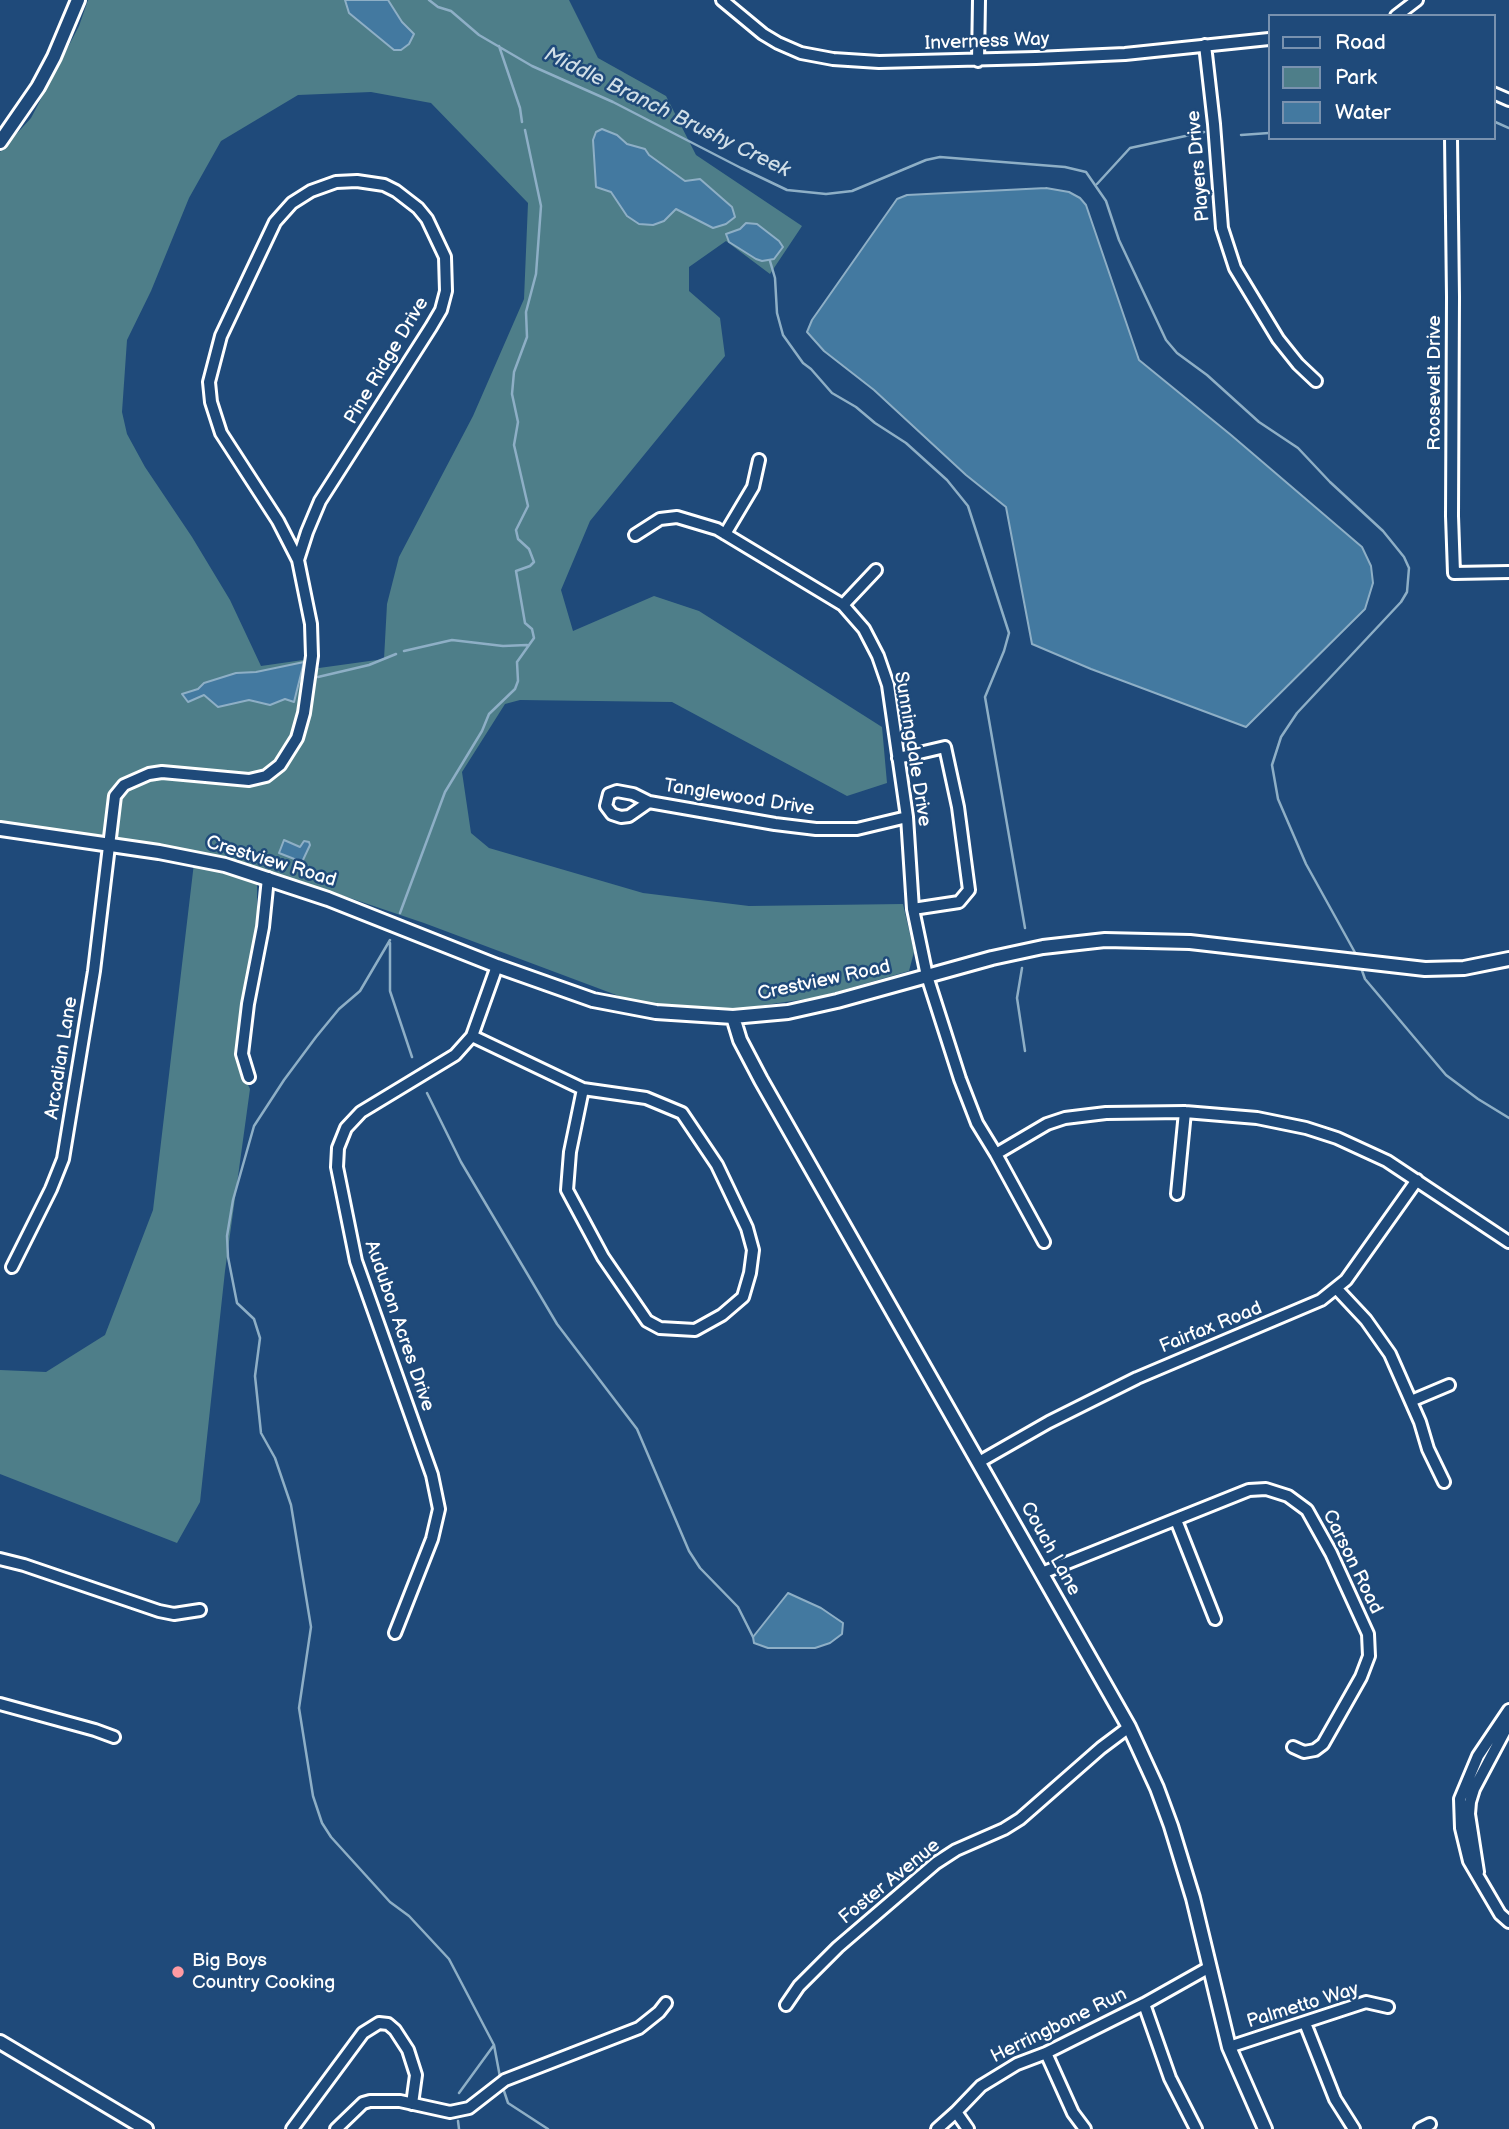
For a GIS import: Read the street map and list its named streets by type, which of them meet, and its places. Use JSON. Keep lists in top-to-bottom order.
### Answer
{
  "streets": {
    "street": [
      "Inverness Way",
      "Players Drive",
      "Pine Ridge Drive",
      "Roosevelt Drive",
      "Sunningdale Drive",
      "Tanglewood Drive",
      "Crestview Road",
      "Arcadian Lane",
      "Audubon Acres Drive",
      "Fairfax Road",
      "Couch Lane",
      "Carson Road",
      "Foster Avenue",
      "Palmetto Way",
      "Herringbone Run"
    ]
  },
  "crossings": [
    ["Inverness Way", "Players Drive"],
    ["Pine Ridge Drive", "Crestview Road"],
    ["Pine Ridge Drive", "Arcadian Lane"],
    ["Sunningdale Drive", "Tanglewood Drive"],
    ["Sunningdale Drive", "Crestview Road"],
    ["Crestview Road", "Arcadian Lane"],
    ["Crestview Road", "Audubon Acres Drive"],
    ["Crestview Road", "Couch Lane"],
    ["Fairfax Road", "Couch Lane"],
    ["Couch Lane", "Carson Road"],
    ["Couch Lane", "Foster Avenue"],
    ["Couch Lane", "Palmetto Way"],
    ["Couch Lane", "Herringbone Run"]
  ],
  "water": ["Middle Branch Brushy Creek"],
  "places": ["Big Boys Country Cooking"],
  "legend": ["Road", "Park", "Water"]
}
